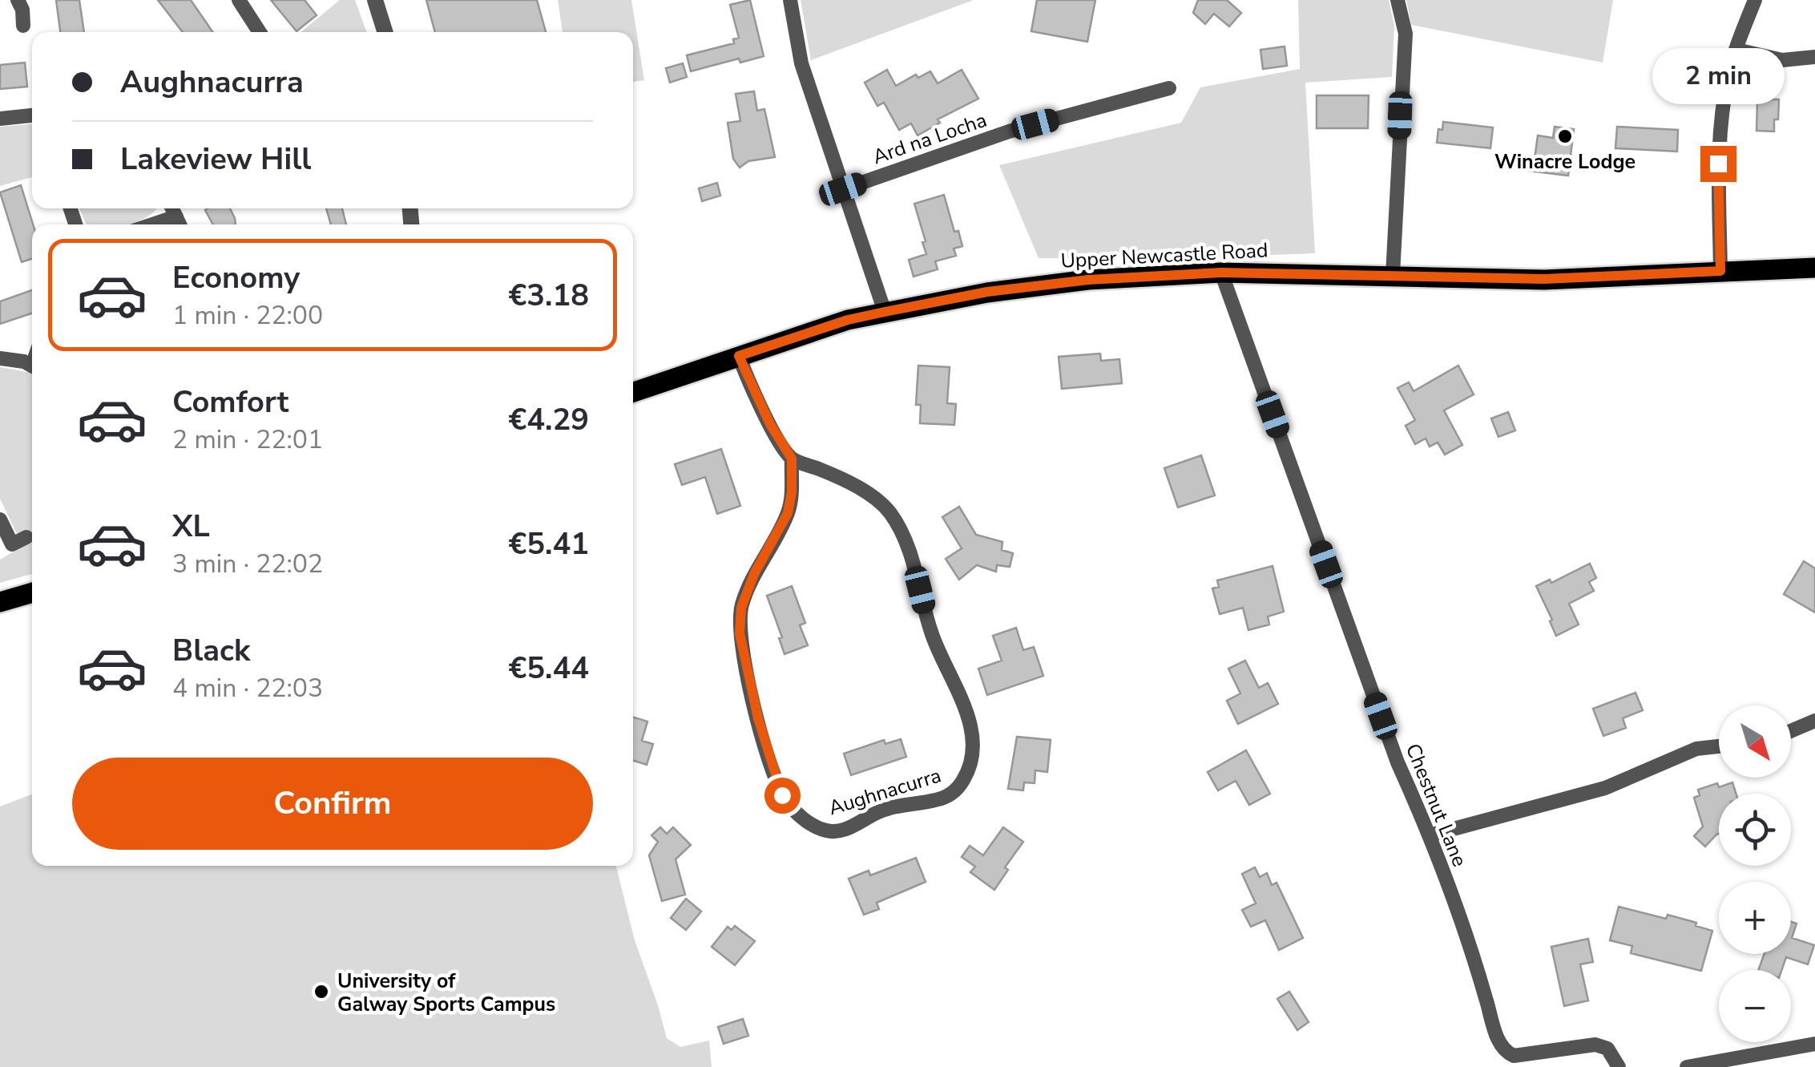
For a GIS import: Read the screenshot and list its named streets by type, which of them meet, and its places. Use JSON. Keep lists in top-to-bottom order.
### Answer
{
  "streets": {
    "main road": ["Upper Newcastle Road"],
    "street": ["Ard na Locha", "Aughnacurra", "Chestnut Lane"]
  },
  "crossings": [
    ["Upper Newcastle Road", "Chestnut Lane"]
  ],
  "places": ["Winacre Lodge", "University of Galway Sports Campus"],
  "north": "bottom right",
  "page": {
    "banner": ["Aughnacurra", "Lakeview Hill"],
    "bubble": "2 min",
    "list": [
      {
        "name": "Economy",
        "note": "1 min · 22:00",
        "value": "€3.18"
      },
      {
        "name": "Comfort",
        "note": "2 min · 22:01",
        "value": "€4.29"
      },
      {
        "name": "XL",
        "note": "3 min · 22:02",
        "value": "€5.41"
      },
      {
        "name": "Black",
        "note": "4 min · 22:03",
        "value": "€5.44"
      }
    ],
    "map_buttons": ["+", "−"],
    "buttons": "Confirm"
  }
}
